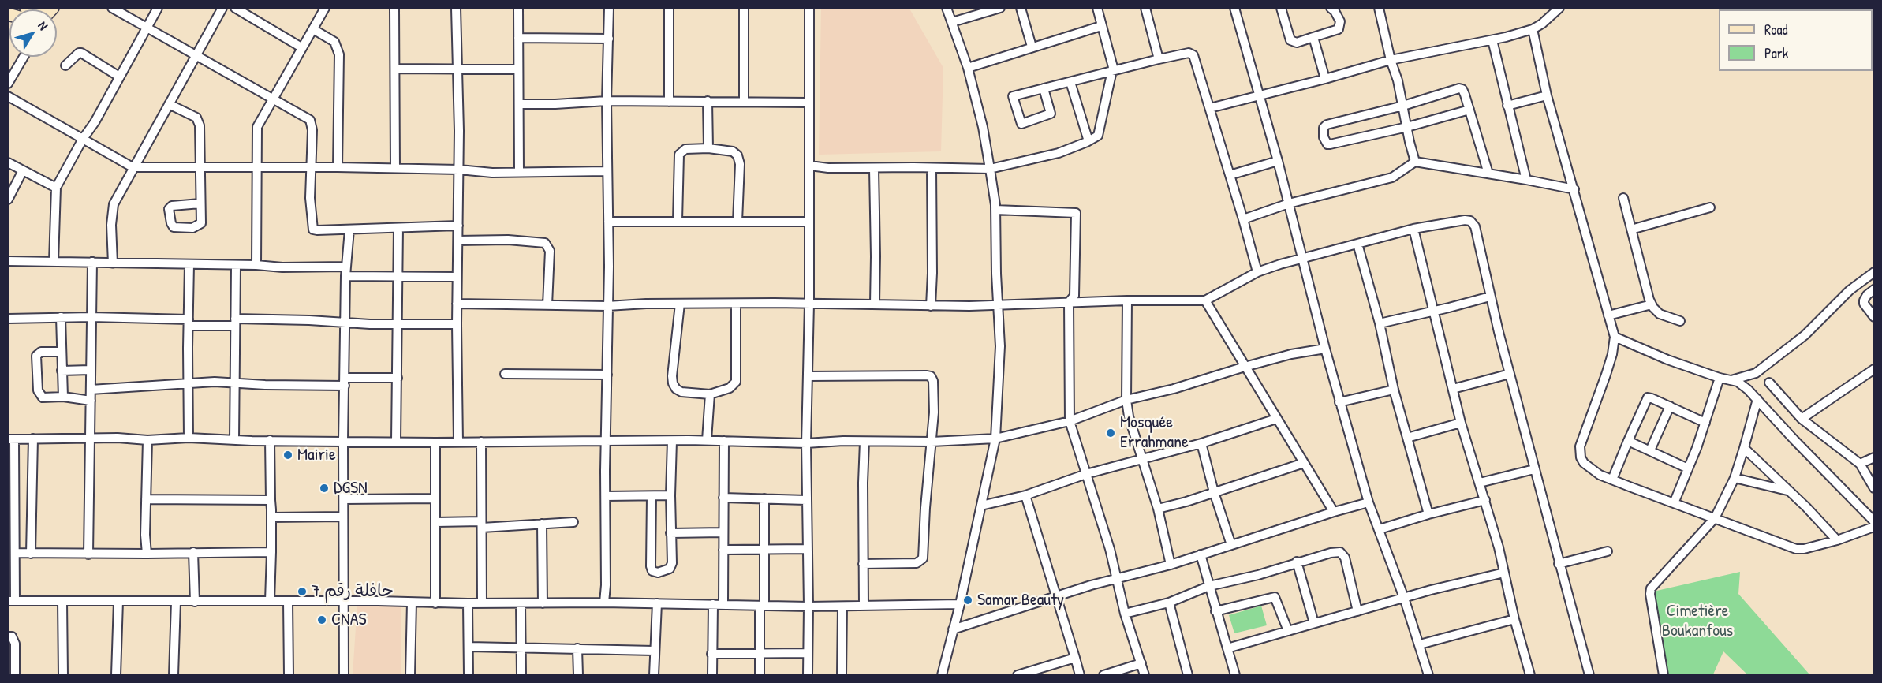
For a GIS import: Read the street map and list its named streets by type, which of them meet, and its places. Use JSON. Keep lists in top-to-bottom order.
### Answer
{
  "parks": ["Cimetière Boukanfous"],
  "places": [
    "Mosquée Errahmane",
    "Mairie",
    "DGSN",
    "حافلة رقم 7",
    "Samar Beauty",
    "CNAS"
  ],
  "legend": ["Road", "Park"],
  "north": "top right"
}
